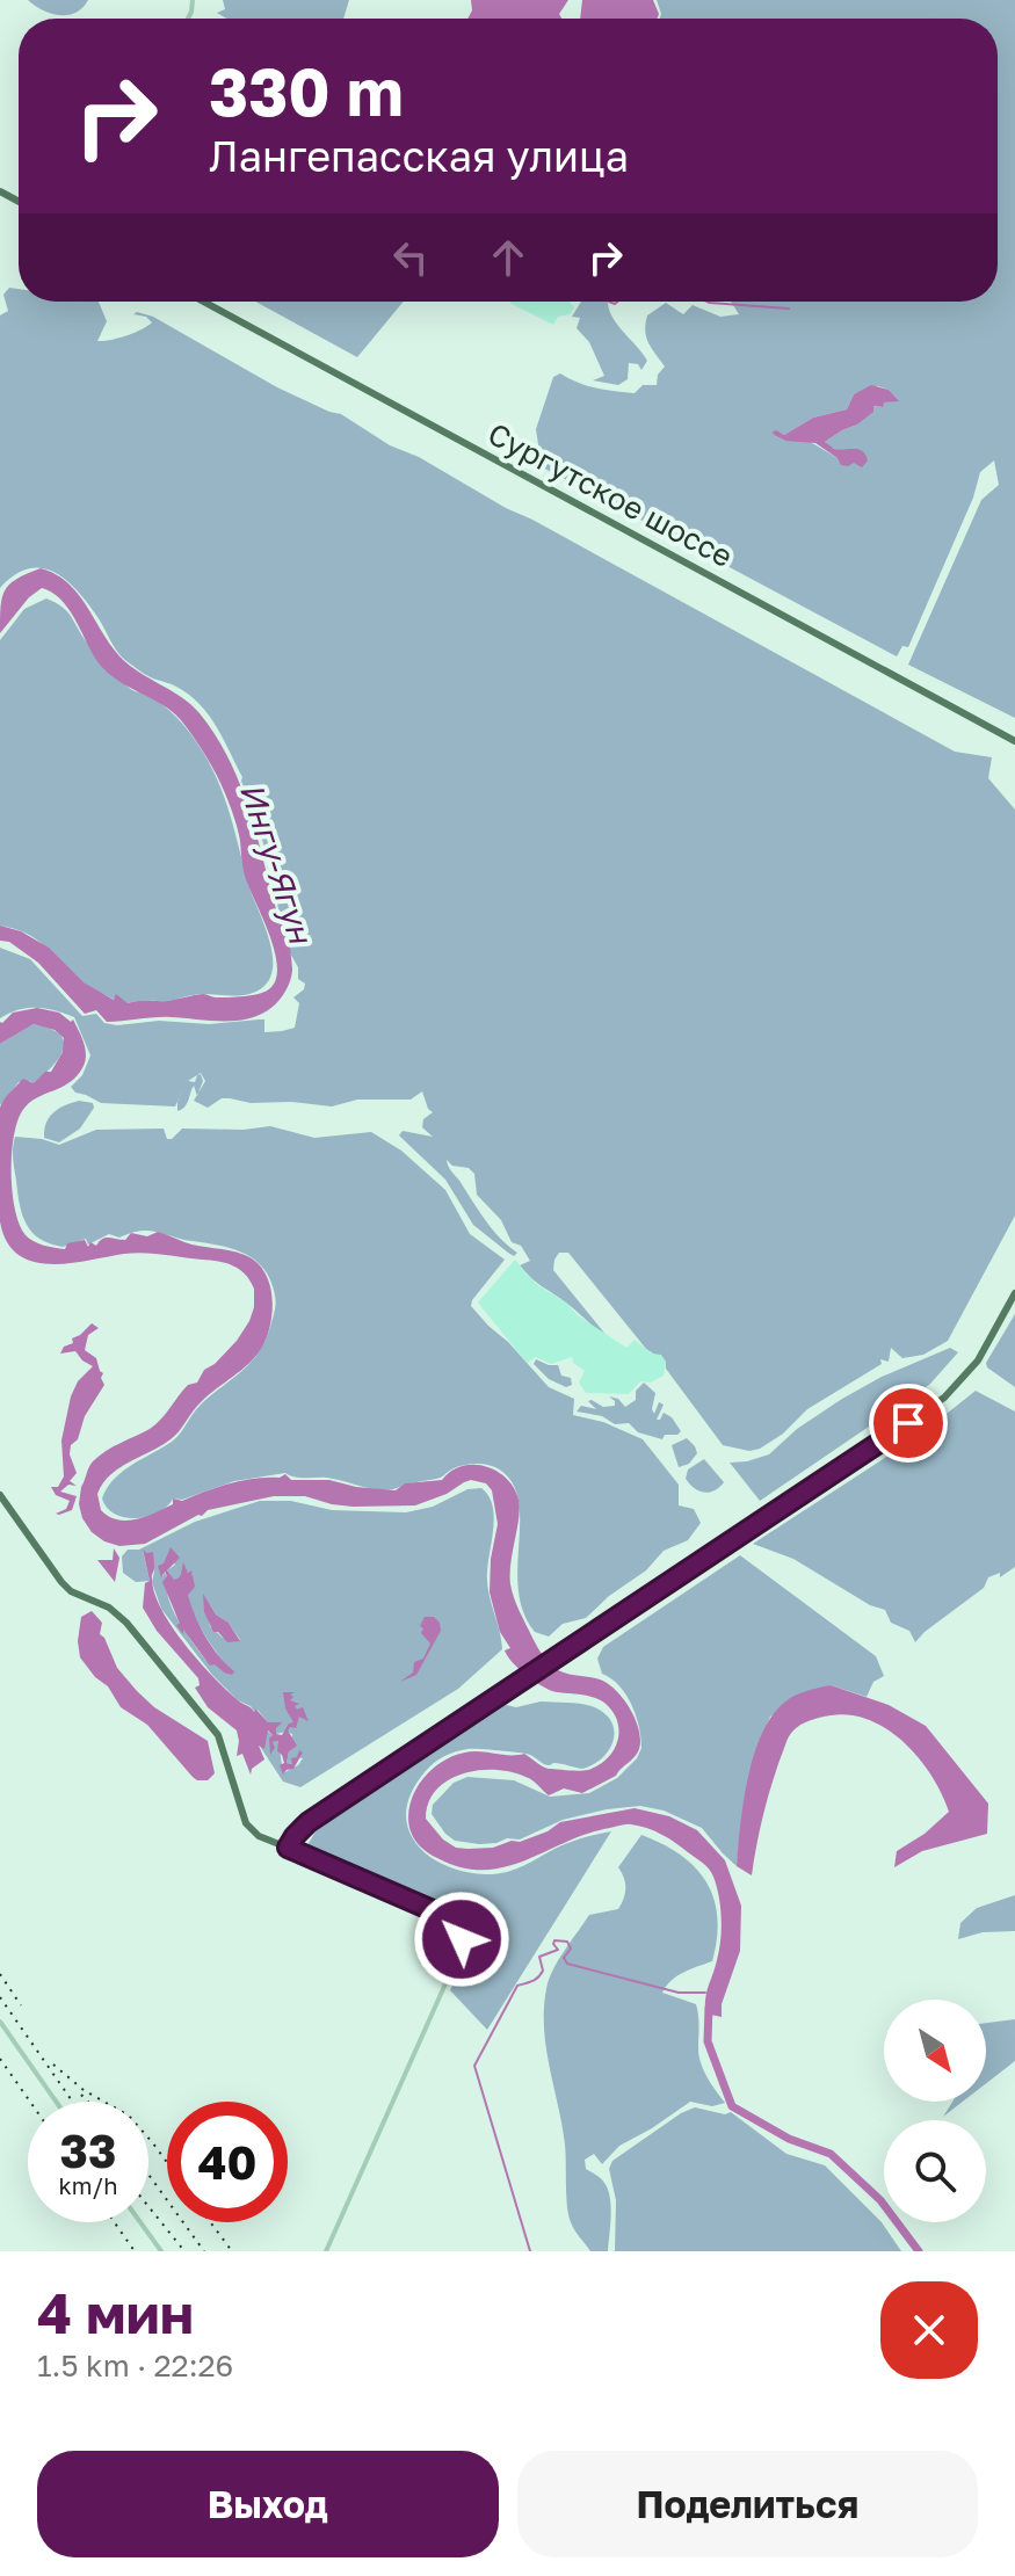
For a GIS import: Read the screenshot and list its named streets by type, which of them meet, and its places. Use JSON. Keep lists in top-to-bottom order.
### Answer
{
  "streets": {
    "main road": ["Сургутское шоссе"]
  },
  "water": ["Ингу-Ягун"],
  "north": "bottom right",
  "page": {
    "turn": ["330 m", "Лангепасская улица"],
    "speed": "33 km/h",
    "limit": "40",
    "heading": ["4 мин", "1.5 km · 22:26"],
    "buttons": ["Выход", "Поделиться"]
  }
}
